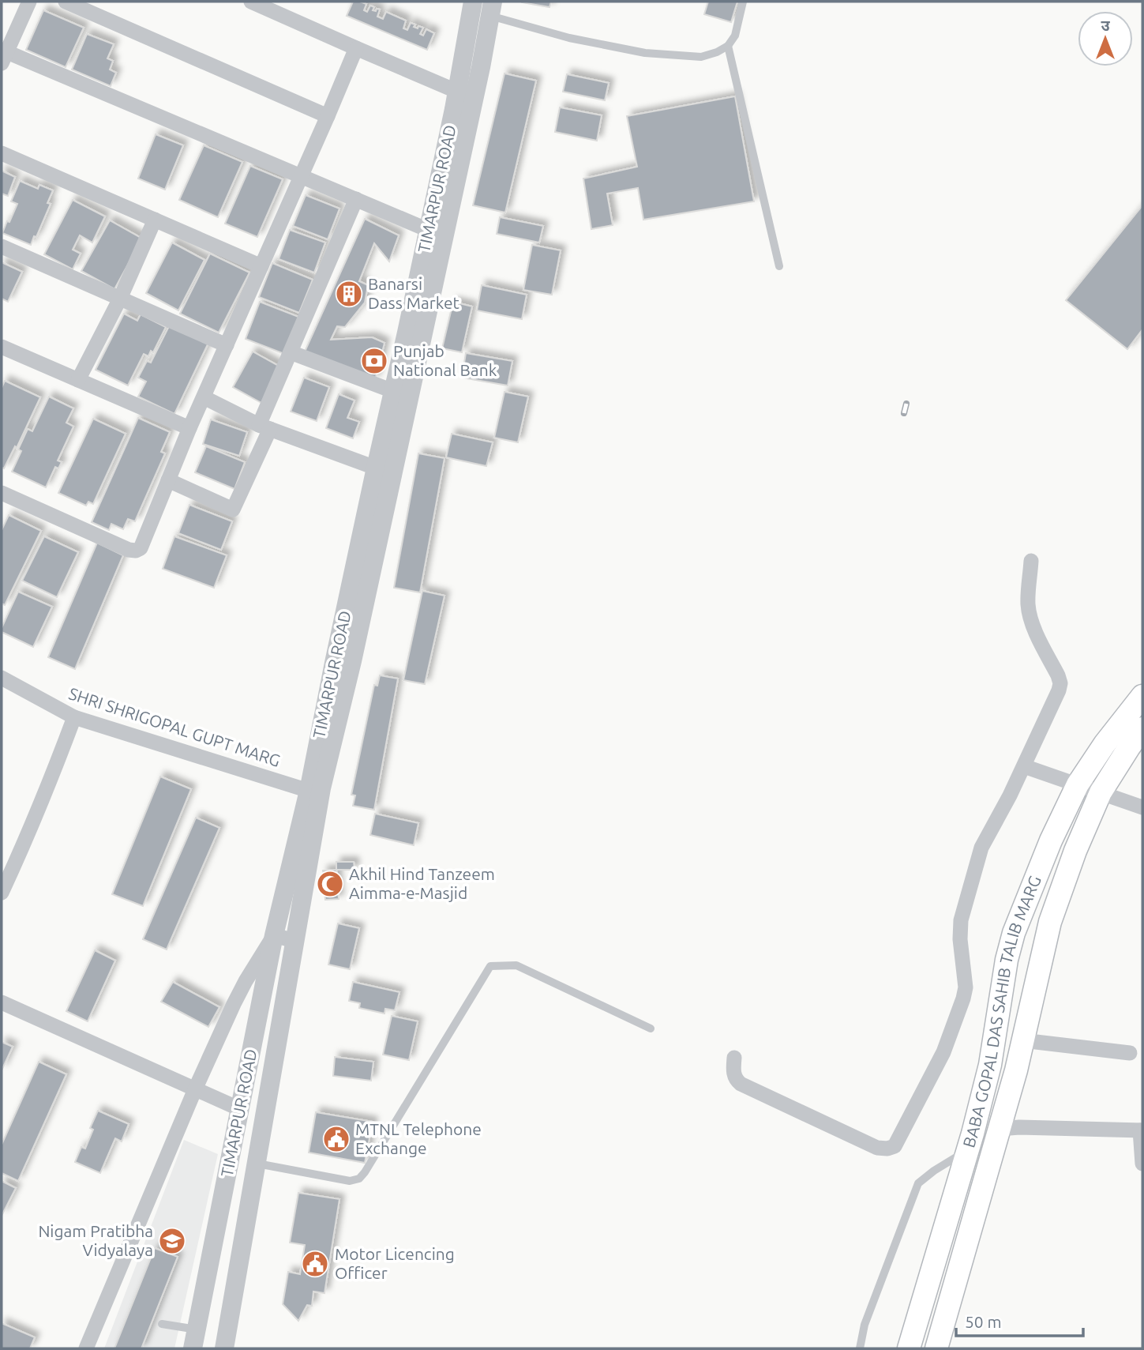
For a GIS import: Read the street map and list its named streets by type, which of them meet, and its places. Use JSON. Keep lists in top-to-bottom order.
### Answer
{
  "streets": {
    "main road": ["BABA GOPAL DAS SAHIB TALIB MARG"],
    "street": ["TIMARPUR ROAD", "SHRI SHRIGOPAL GUPT MARG"]
  },
  "crossings": [
    ["TIMARPUR ROAD", "SHRI SHRIGOPAL GUPT MARG"]
  ],
  "places": {
    "building": ["Banarsi Dass Market"],
    "bank": ["Punjab National Bank"],
    "mosque": ["Akhil Hind Tanzeem Aimma-e-Masjid"],
    "public building": ["MTNL Telephone Exchange", "Motor Licencing Officer"],
    "school or university": ["Nigam Pratibha Vidyalaya"]
  },
  "scale_bar": "50 m",
  "north": "top"
}
